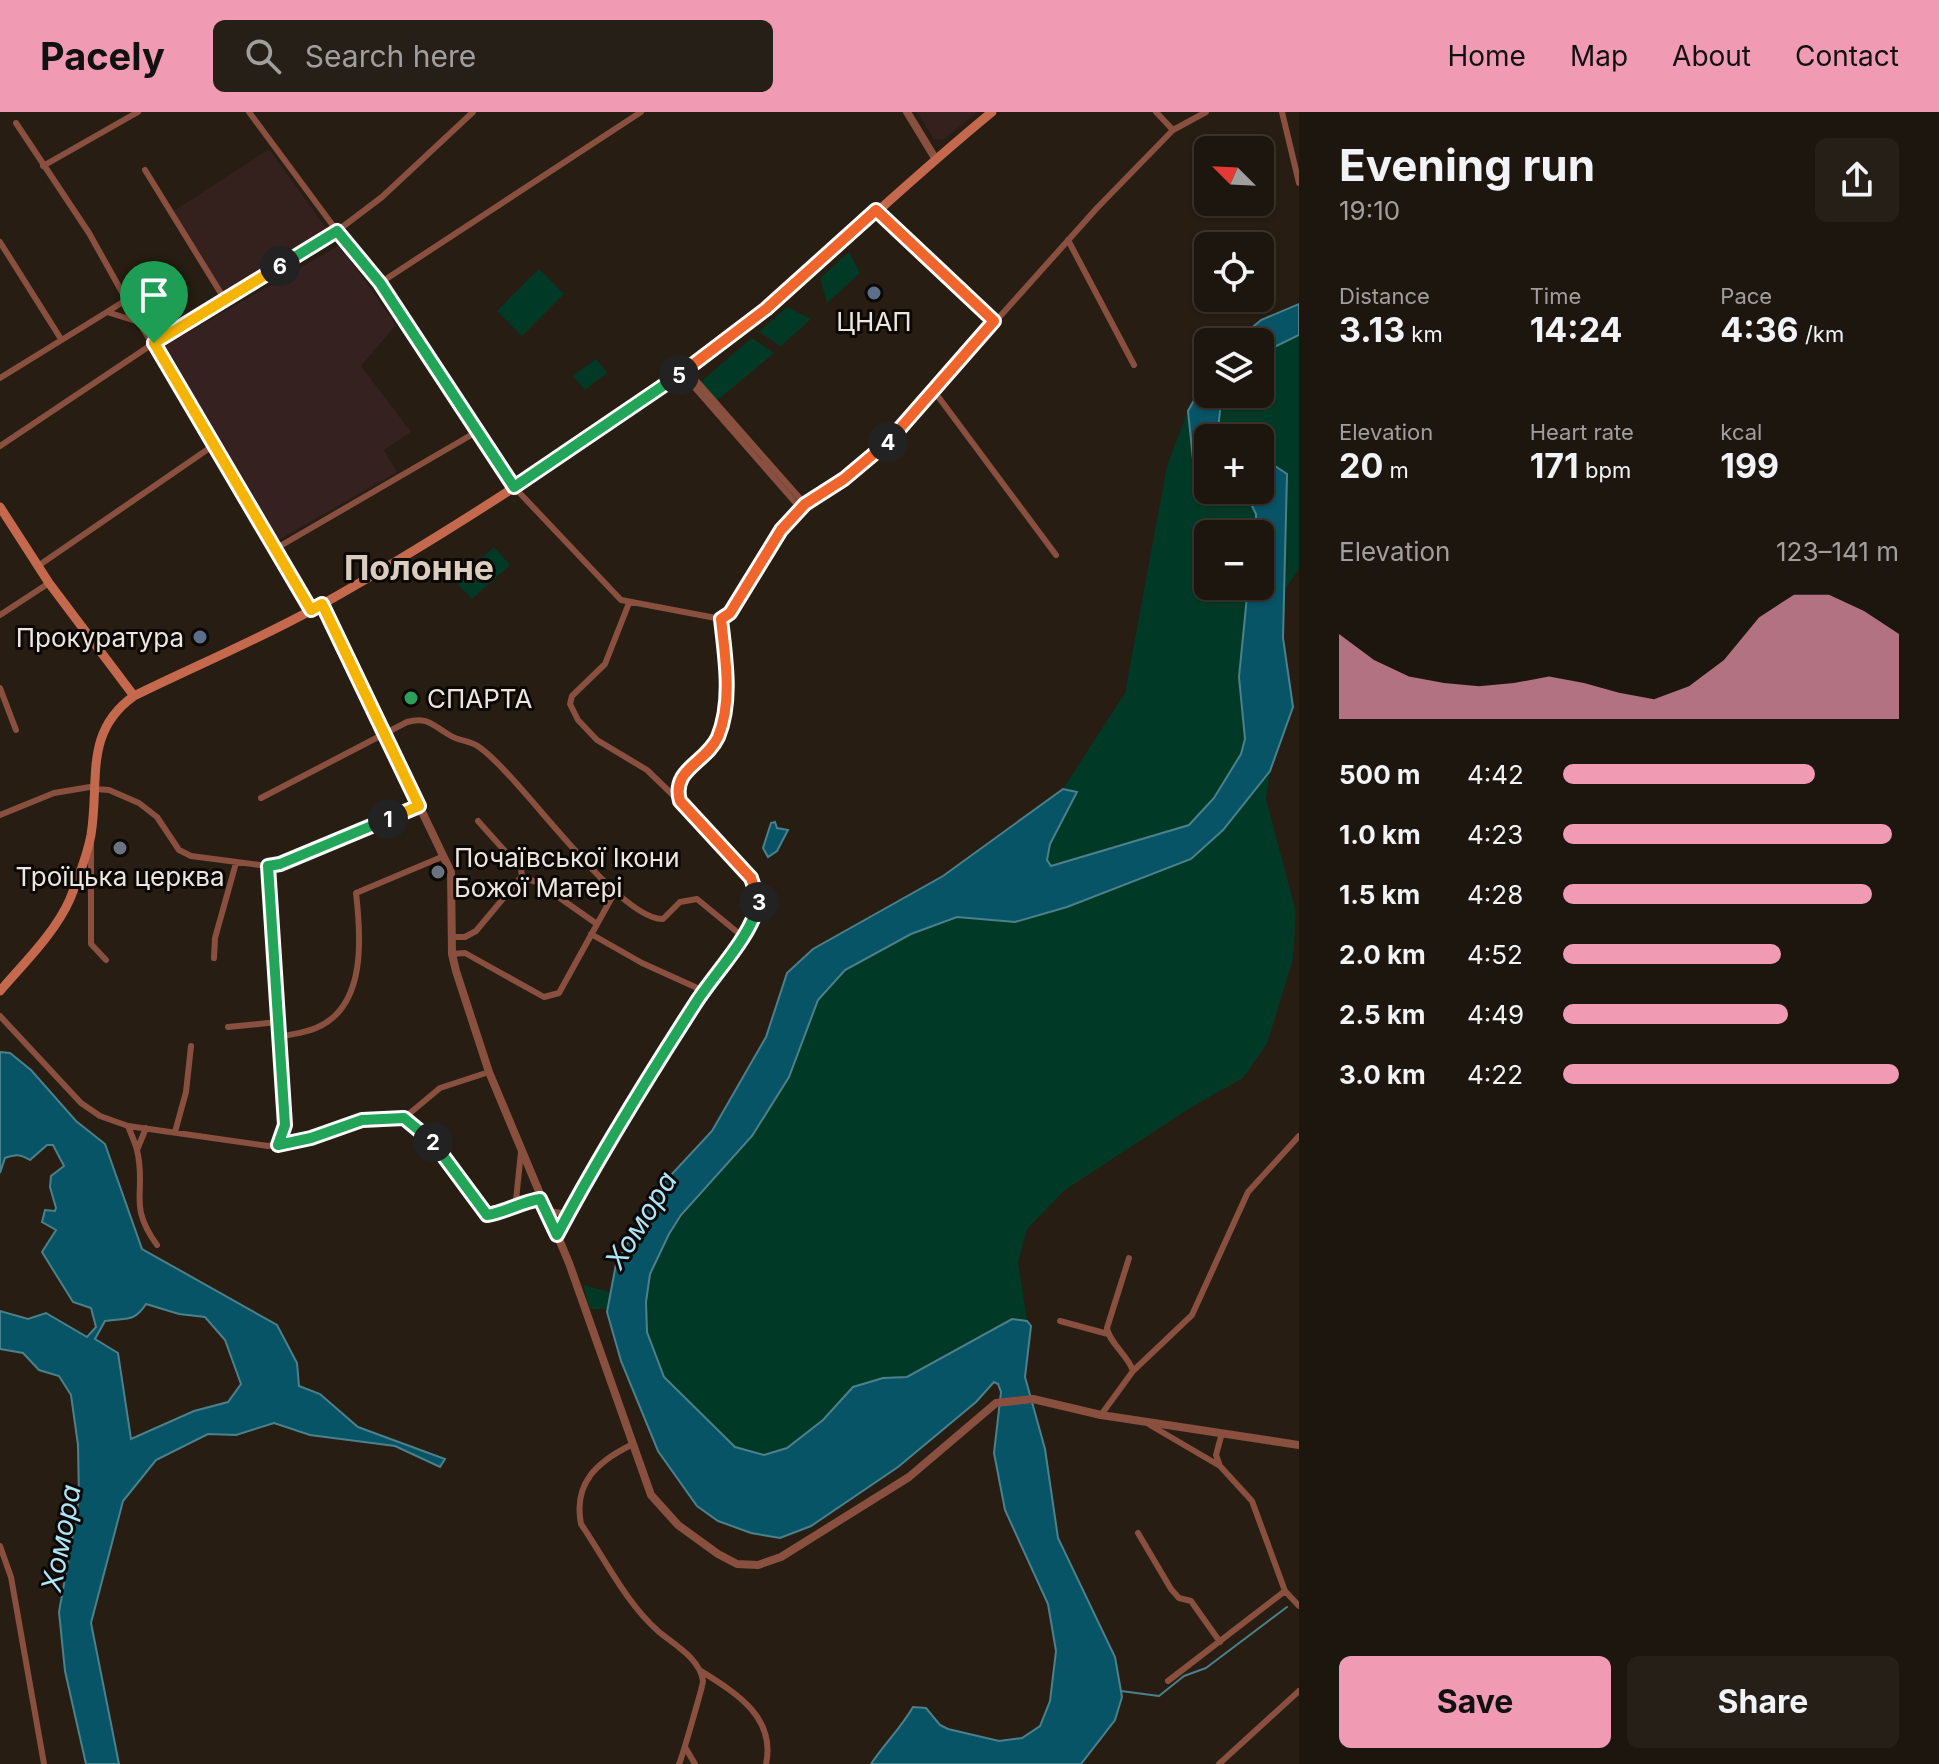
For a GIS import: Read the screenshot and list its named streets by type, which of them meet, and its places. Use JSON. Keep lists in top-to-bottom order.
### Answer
{
  "districts": ["Полонне"],
  "water": ["Хомора"],
  "places": [
    "ЦНАП",
    "Прокуратура",
    "СПАРТА",
    "Троїцька церква",
    "Почаївської Ікони Божої Матері"
  ],
  "north": "top left",
  "page": {
    "header": "Pacely",
    "search": "Search here",
    "nav": [
      "Home",
      "Map",
      "About",
      "Contact"
    ],
    "heading": ["Evening run", "19:10"],
    "map_buttons": ["+", "−"],
    "pins": [
      "6",
      "5",
      "4",
      "1",
      "3",
      "2"
    ],
    "stats": [
      ["Distance", "3.13 km"],
      ["Time", "14:24"],
      ["Pace", "4:36 /km"],
      ["Elevation", "20 m"],
      ["Heart rate", "171 bpm"],
      ["kcal", "199"]
    ],
    "chart": ["Elevation", "123–141 m"],
    "list": [
      {
        "name": "500 m",
        "note": "4:42"
      },
      {
        "name": "1.0 km",
        "note": "4:23"
      },
      {
        "name": "1.5 km",
        "note": "4:28"
      },
      {
        "name": "2.0 km",
        "note": "4:52"
      },
      {
        "name": "2.5 km",
        "note": "4:49"
      },
      {
        "name": "3.0 km",
        "note": "4:22"
      }
    ],
    "buttons": ["Save", "Share"]
  }
}
